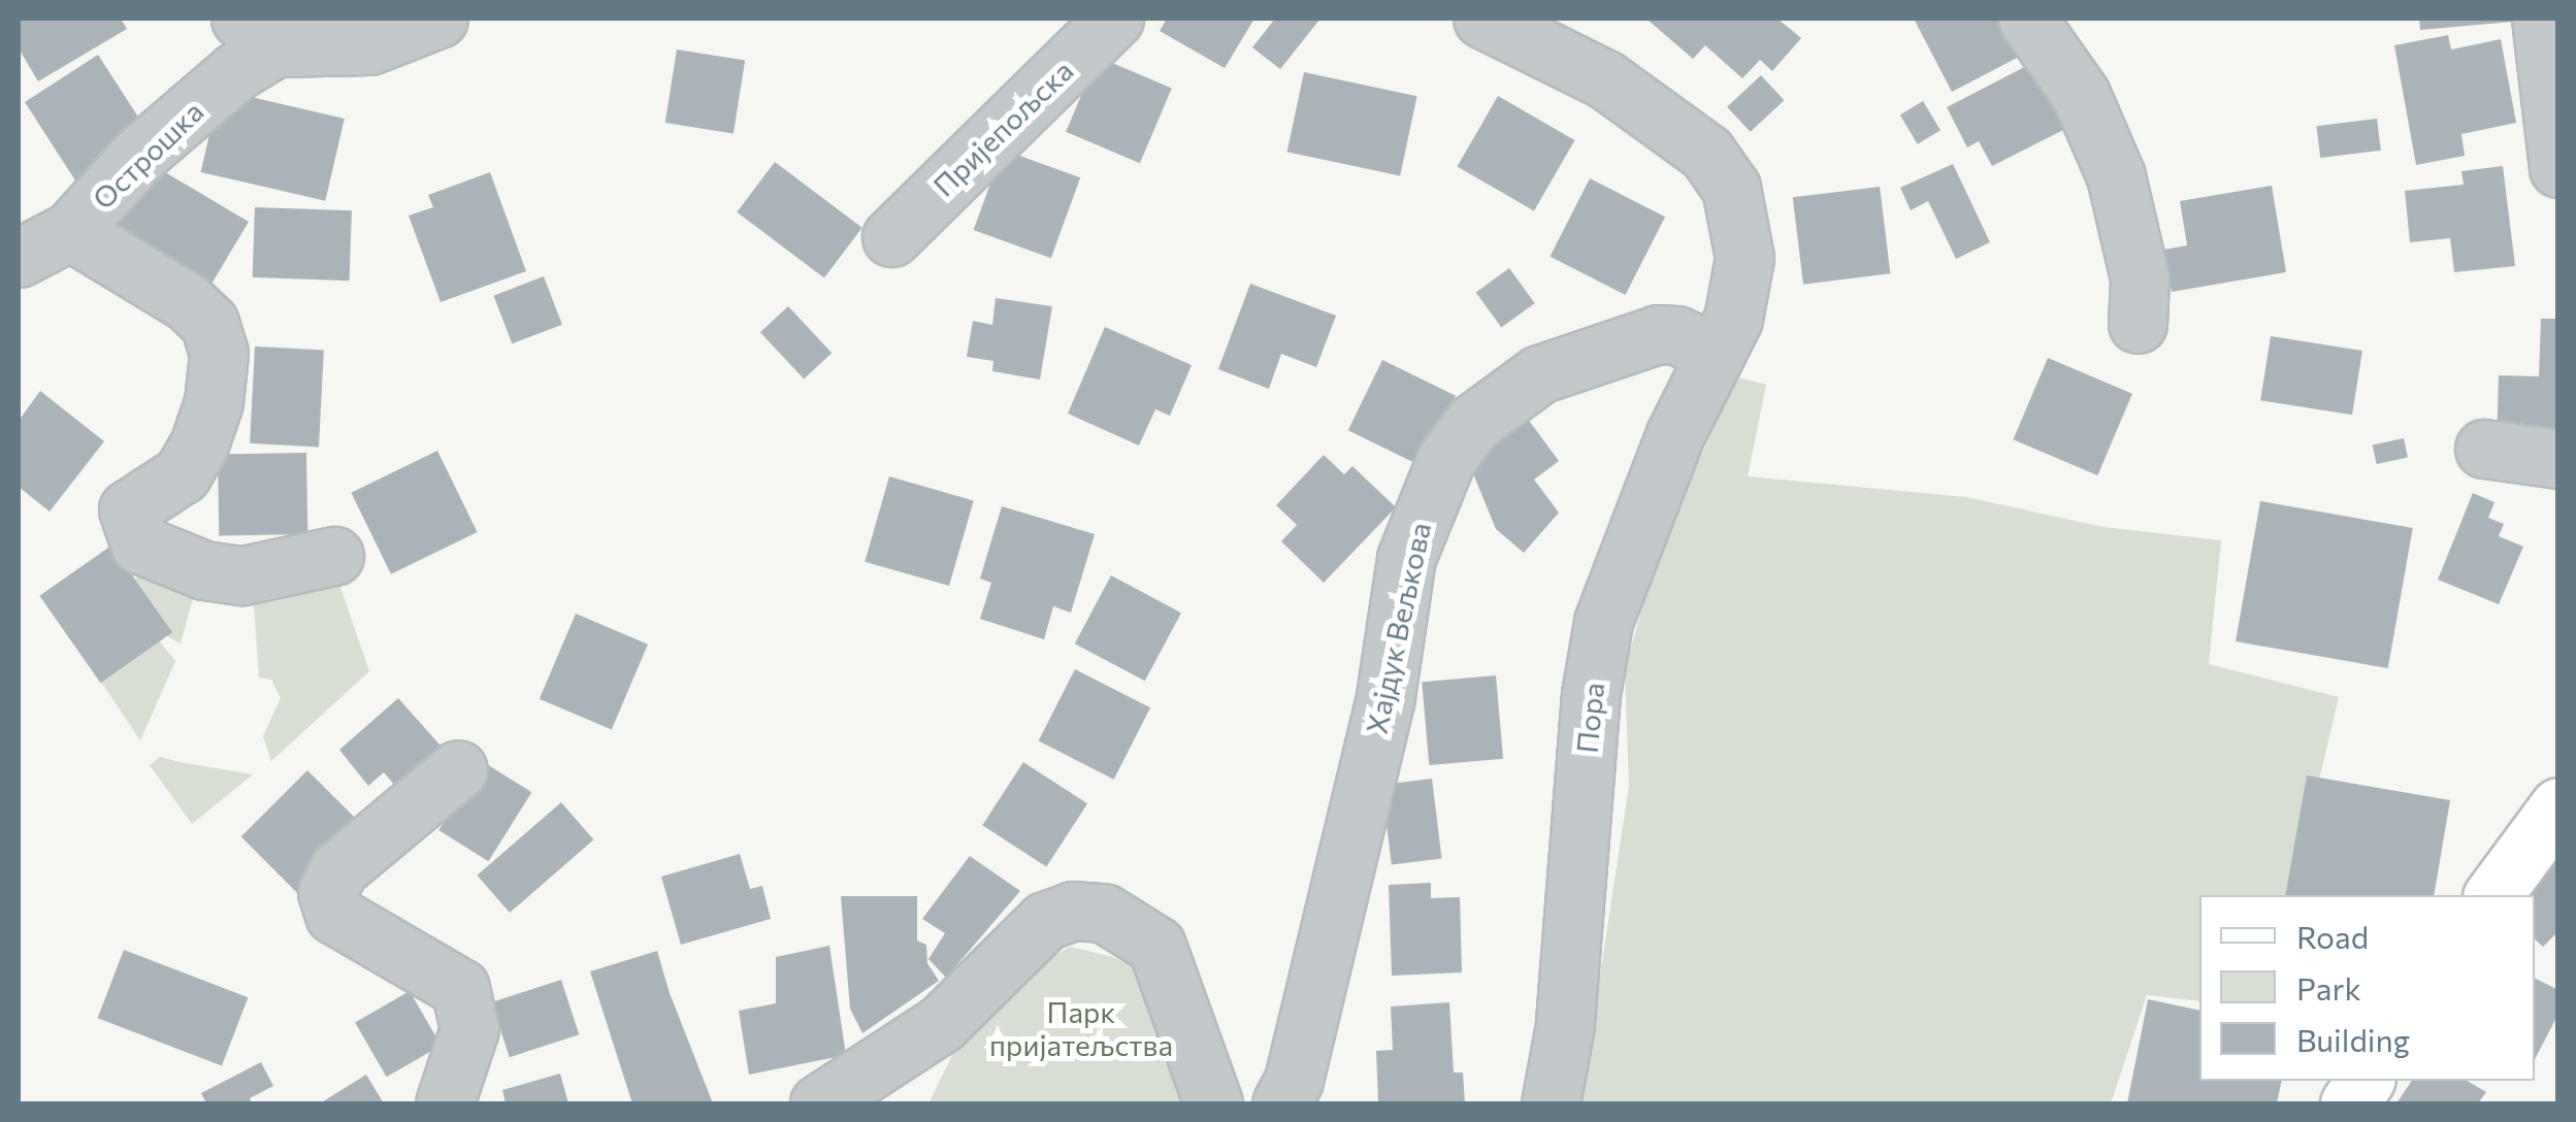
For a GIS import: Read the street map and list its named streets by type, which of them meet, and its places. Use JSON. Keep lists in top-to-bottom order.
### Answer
{
  "streets": {
    "street": [
      "Пријепољска",
      "Острошка",
      "Хајдук Вељкова",
      "Пора"
    ]
  },
  "crossings": [
    ["Хајдук Вељкова", "Пора"]
  ],
  "parks": ["Парк пријатељства"],
  "legend": ["Road", "Park", "Building"]
}
